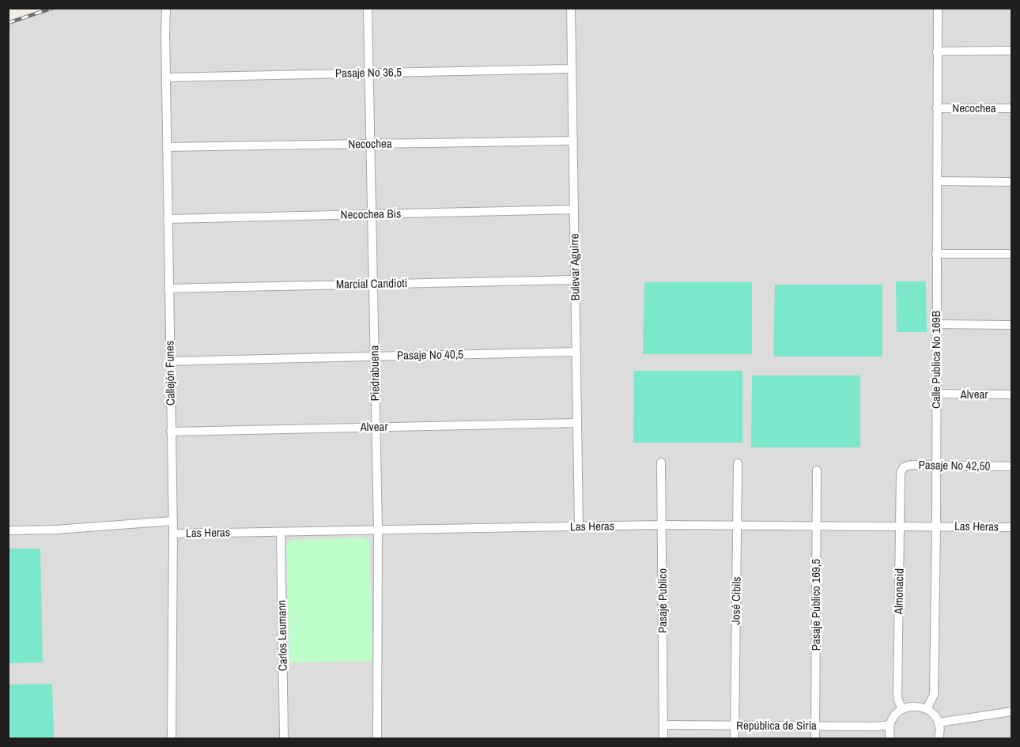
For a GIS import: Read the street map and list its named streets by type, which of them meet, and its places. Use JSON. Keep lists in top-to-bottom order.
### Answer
{
  "streets": {
    "street": [
      "Pasaje No 36,5",
      "Necochea",
      "Necochea Bis",
      "Bulevar Aguirre",
      "Marcial Candioti",
      "Pasaje No 40,5",
      "Calle Publica No 169B",
      "Callejón Funes",
      "Piedrabuena",
      "Alvear",
      "Pasaje No 42,50",
      "Las Heras",
      "Almonacid",
      "Pasaje Publico",
      "José Cibils",
      "Pasaje Publico 169,5",
      "Carlos Leumann",
      "República de Siria"
    ]
  },
  "crossings": [
    ["Pasaje No 36,5", "Bulevar Aguirre"],
    ["Pasaje No 36,5", "Callejón Funes"],
    ["Pasaje No 36,5", "Piedrabuena"],
    ["Necochea", "Bulevar Aguirre"],
    ["Necochea", "Calle Publica No 169B"],
    ["Necochea", "Callejón Funes"],
    ["Necochea", "Piedrabuena"],
    ["Necochea Bis", "Bulevar Aguirre"],
    ["Necochea Bis", "Callejón Funes"],
    ["Necochea Bis", "Piedrabuena"],
    ["Bulevar Aguirre", "Marcial Candioti"],
    ["Bulevar Aguirre", "Pasaje No 40,5"],
    ["Bulevar Aguirre", "Alvear"],
    ["Bulevar Aguirre", "Las Heras"],
    ["Marcial Candioti", "Callejón Funes"],
    ["Marcial Candioti", "Piedrabuena"],
    ["Pasaje No 40,5", "Callejón Funes"],
    ["Pasaje No 40,5", "Piedrabuena"],
    ["Calle Publica No 169B", "Alvear"],
    ["Calle Publica No 169B", "Pasaje No 42,50"],
    ["Calle Publica No 169B", "Las Heras"],
    ["Callejón Funes", "Alvear"],
    ["Callejón Funes", "Las Heras"],
    ["Piedrabuena", "Alvear"],
    ["Piedrabuena", "Las Heras"],
    ["Pasaje No 42,50", "Almonacid"],
    ["Las Heras", "Almonacid"],
    ["Las Heras", "Pasaje Publico"],
    ["Las Heras", "José Cibils"],
    ["Las Heras", "Pasaje Publico 169,5"],
    ["Las Heras", "Carlos Leumann"],
    ["Pasaje Publico", "República de Siria"],
    ["José Cibils", "República de Siria"],
    ["Pasaje Publico 169,5", "República de Siria"]
  ]
}
